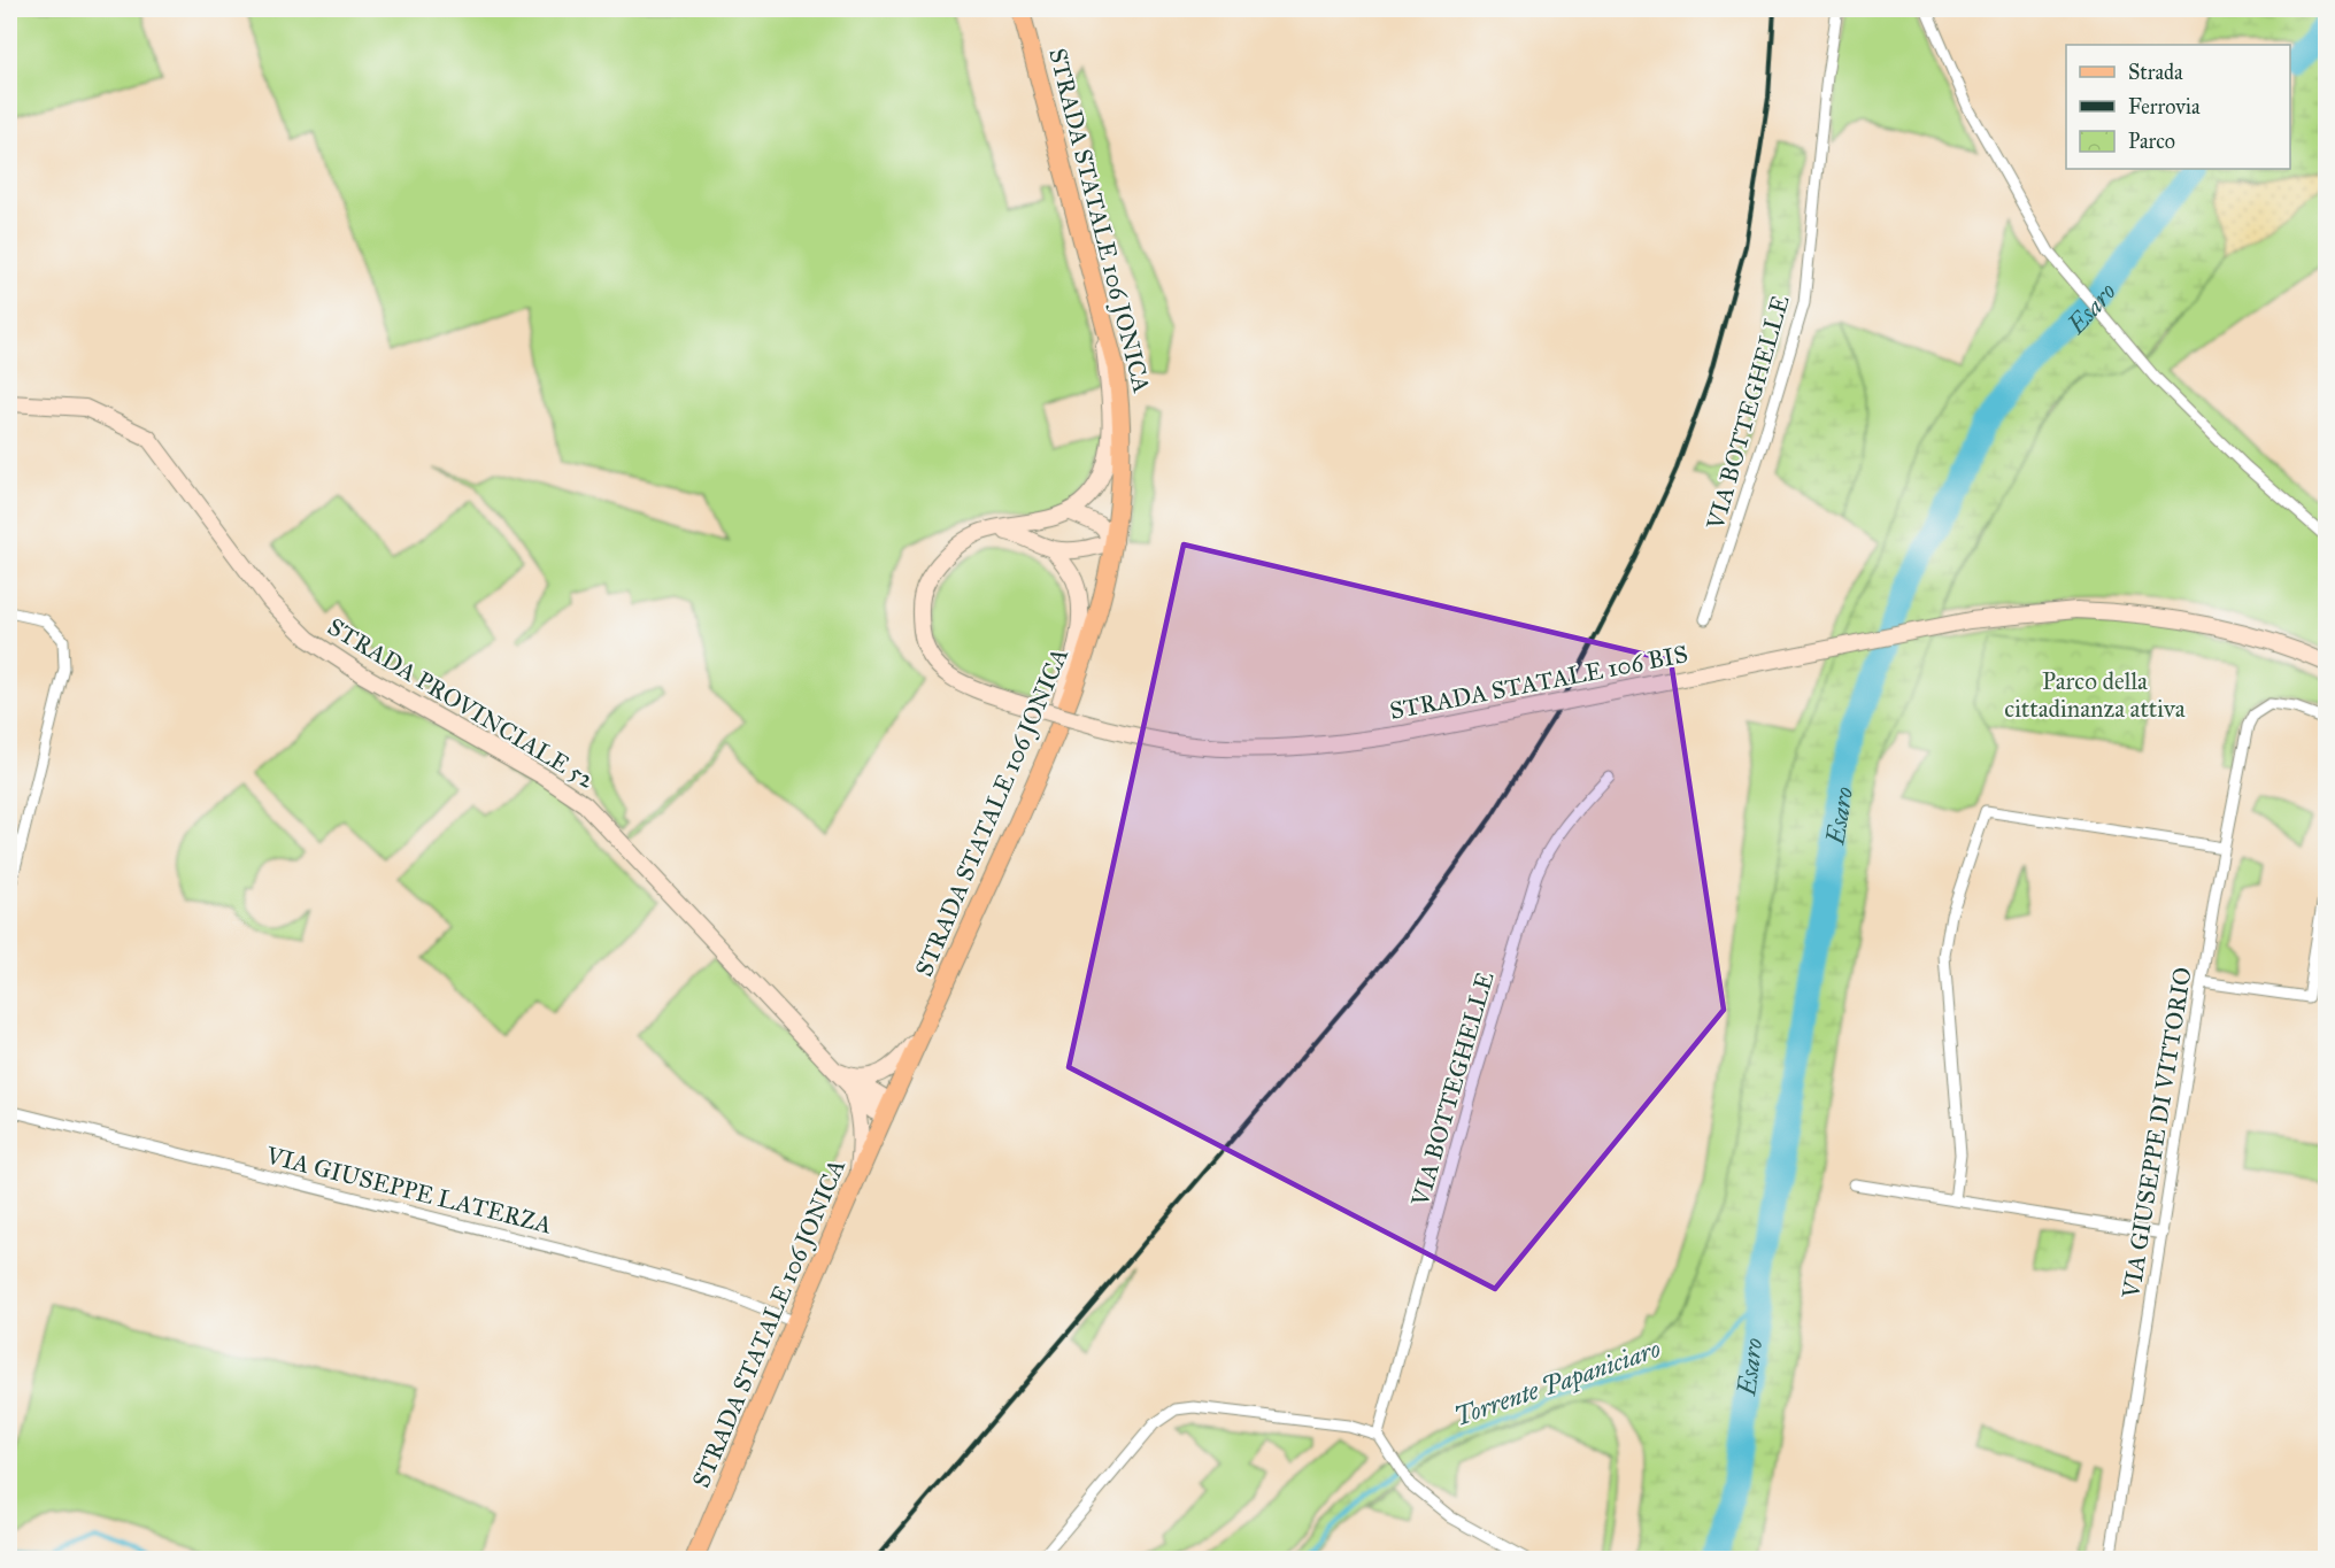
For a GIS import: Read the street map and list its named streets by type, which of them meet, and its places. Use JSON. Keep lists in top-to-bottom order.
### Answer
{
  "streets": {
    "main road": ["STRADA STATALE 106 JONICA", "STRADA STATALE 106 BIS", "STRADA PROVINCIALE 52"],
    "street": ["VIA BOTTEGHELLE", "VIA GIUSEPPE DI VITTORIO", "VIA GIUSEPPE LATERZA"]
  },
  "crossings": [
    ["STRADA STATALE 106 JONICA", "VIA GIUSEPPE LATERZA"]
  ],
  "water": ["Esaro", "Torrente Papaniciaro"],
  "parks": ["Parco della cittadinanza attiva"],
  "legend": ["Strada", "Ferrovia", "Parco"]
}
